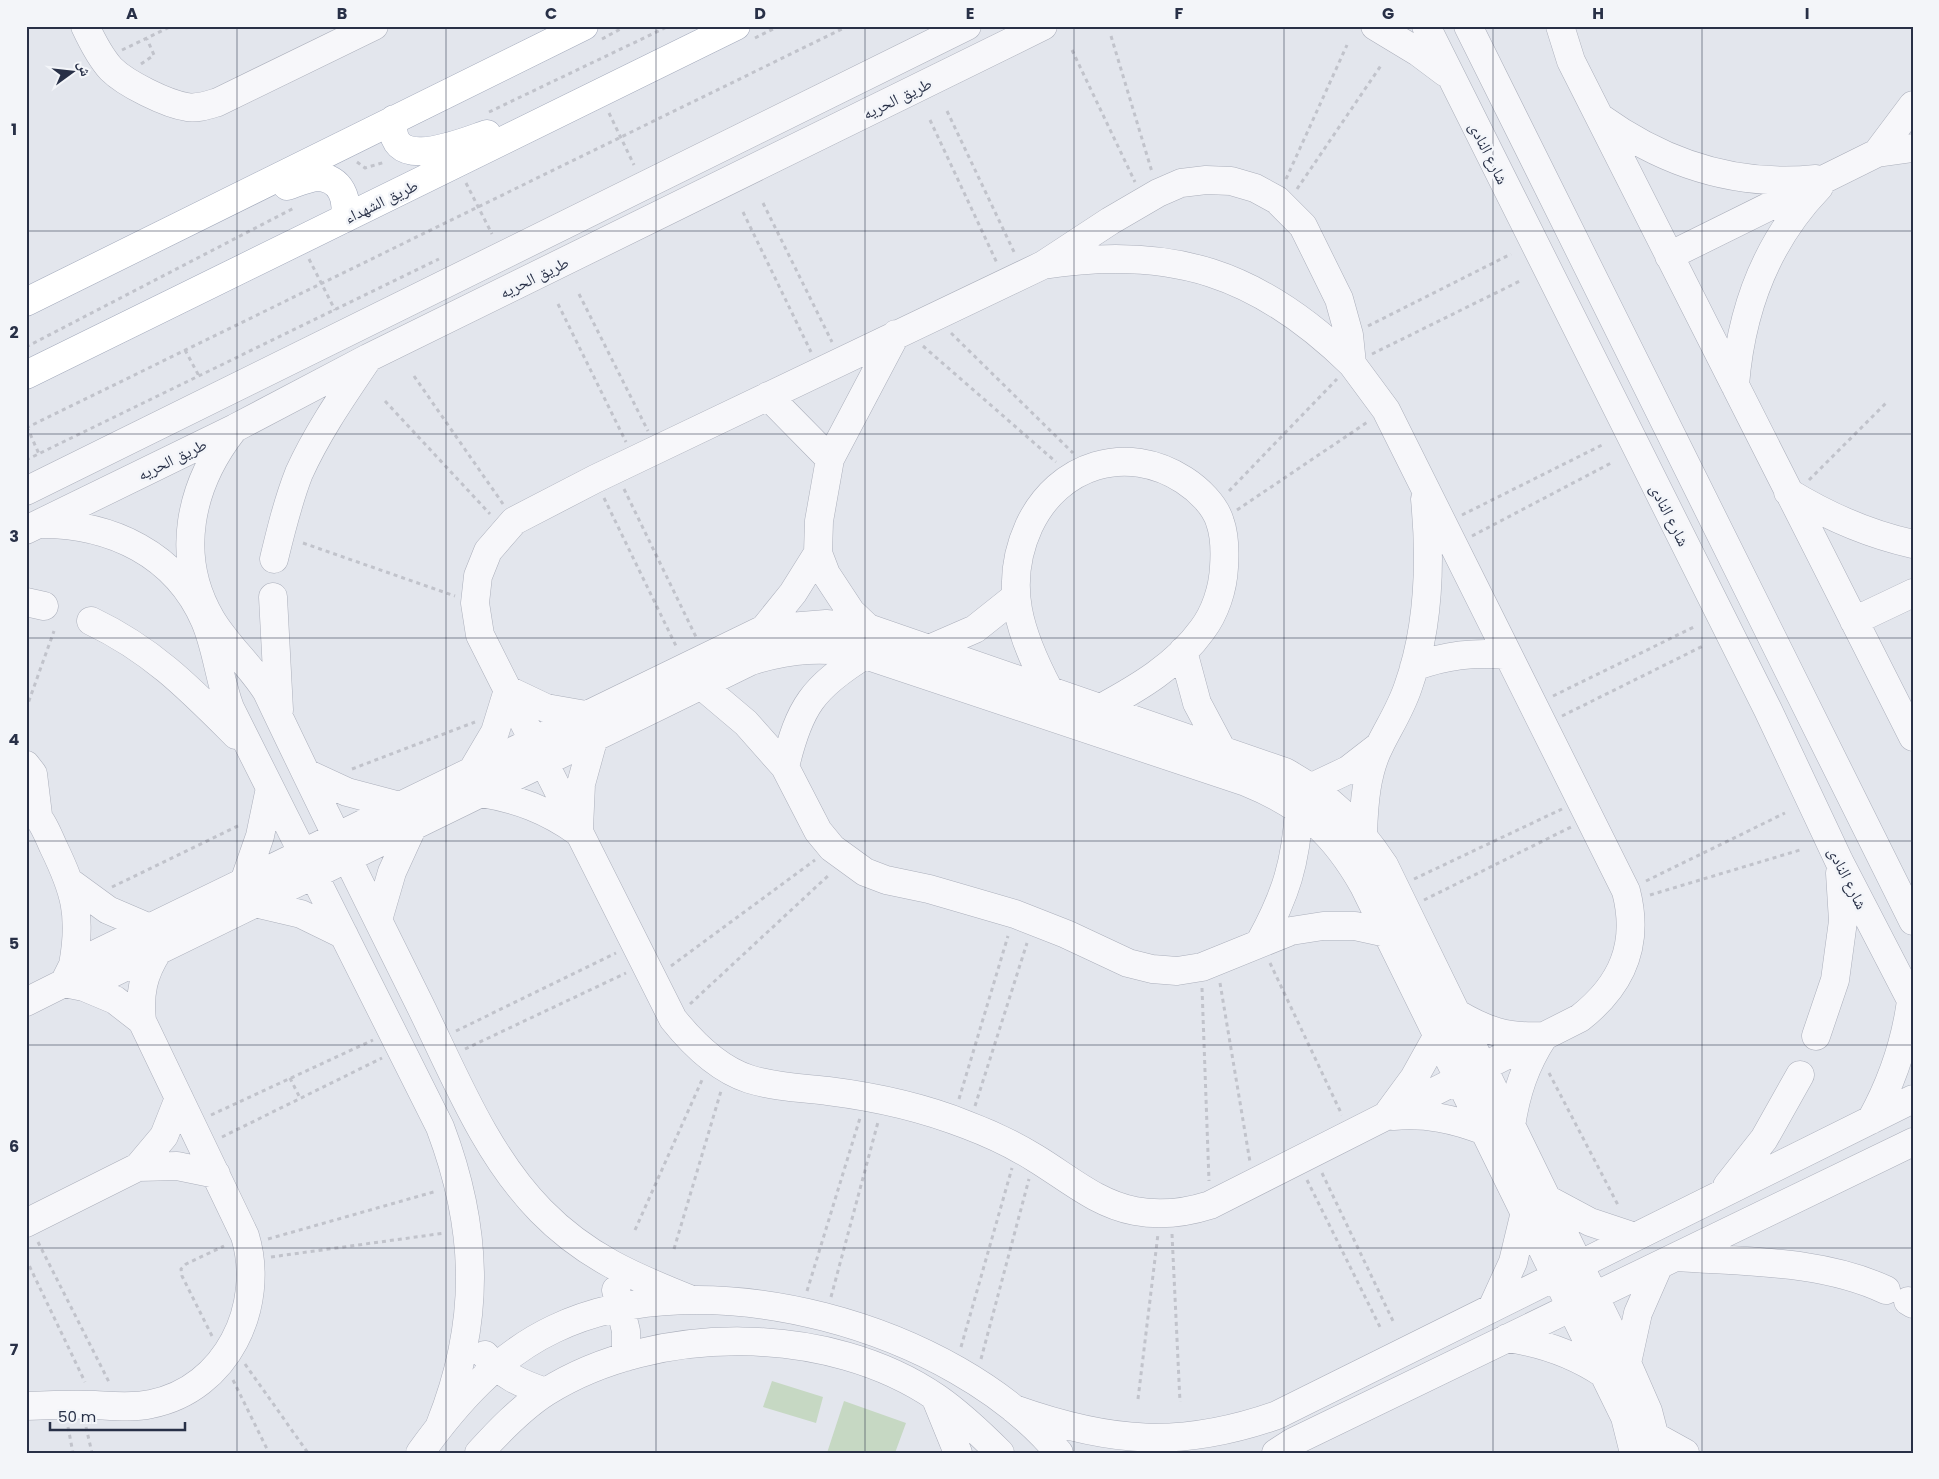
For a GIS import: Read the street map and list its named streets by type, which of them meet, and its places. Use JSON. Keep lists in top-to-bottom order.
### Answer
{
  "streets": {
    "main road": ["طريق الشهداء"],
    "street": ["طريق الحريه", "شارع النادى"]
  },
  "scale_bar": "50 m",
  "north": "right",
  "grid": {
    "columns": [
      "A",
      "B",
      "C",
      "D",
      "E",
      "F",
      "G",
      "H",
      "I"
    ],
    "rows": [
      "1",
      "2",
      "3",
      "4",
      "5",
      "6",
      "7"
    ]
  }
}
